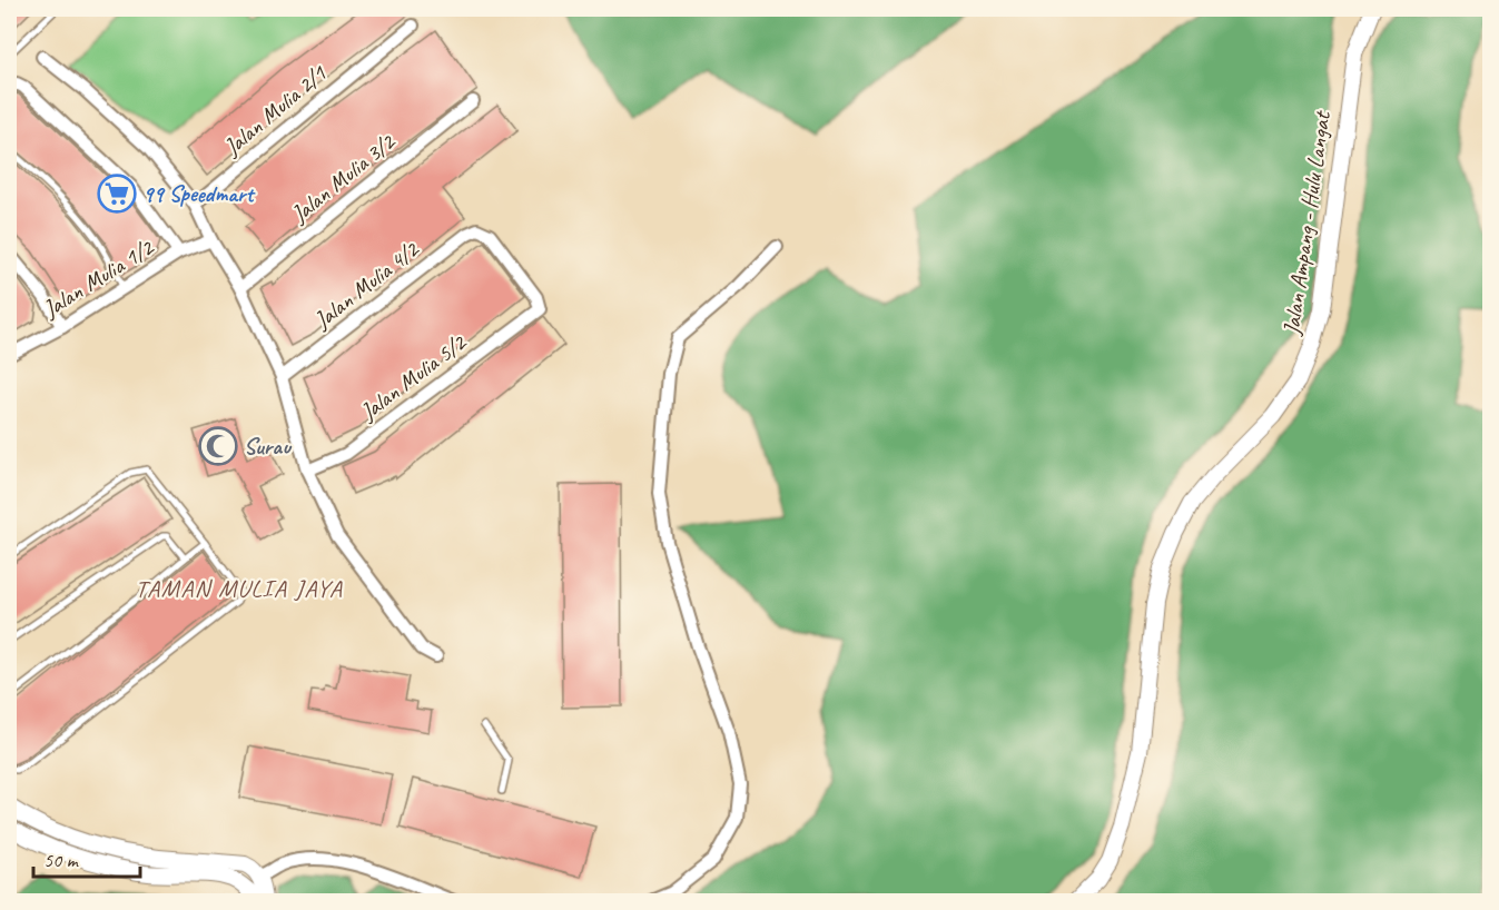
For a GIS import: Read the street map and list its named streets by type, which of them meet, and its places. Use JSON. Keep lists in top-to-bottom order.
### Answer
{
  "streets": {
    "street": [
      "Jalan Mulia 2/1",
      "Jalan Mulia 3/2",
      "Jalan Ampang - Hulu Langat",
      "Jalan Mulia 1/2",
      "Jalan Mulia 4/2",
      "Jalan Mulia 5/2"
    ]
  },
  "crossings": [
    ["Jalan Mulia 4/2", "Jalan Mulia 5/2"]
  ],
  "districts": ["TAMAN MULIA JAYA"],
  "places": {
    "supermarket": ["99 Speedmart"],
    "mosque": ["Surau"]
  },
  "scale_bar": "50 m"
}
